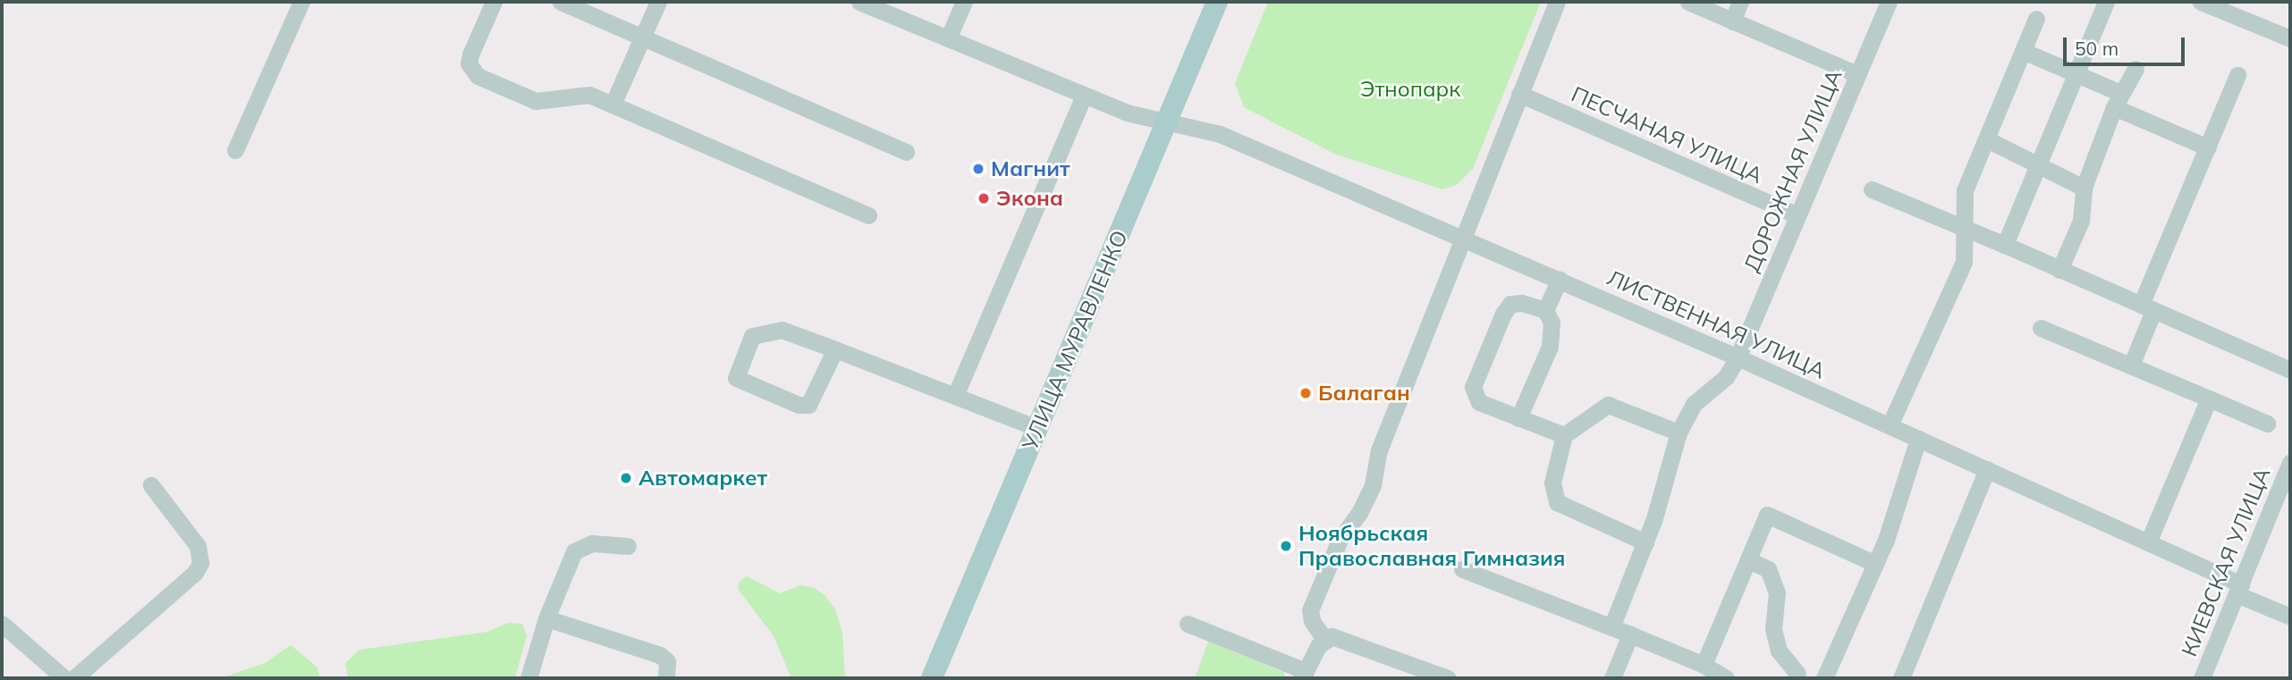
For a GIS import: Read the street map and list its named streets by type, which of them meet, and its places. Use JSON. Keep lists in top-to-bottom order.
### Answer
{
  "streets": {
    "main road": ["УЛИЦА МУРАВЛЕНКО"],
    "street": [
      "ПЕСЧАНАЯ УЛИЦА",
      "ДОРОЖНАЯ УЛИЦА",
      "ЛИСТВЕННАЯ УЛИЦА",
      "КИЕВСКАЯ УЛИЦА"
    ]
  },
  "crossings": [
    ["ПЕСЧАНАЯ УЛИЦА", "ДОРОЖНАЯ УЛИЦА"],
    ["ДОРОЖНАЯ УЛИЦА", "ЛИСТВЕННАЯ УЛИЦА"],
    ["ЛИСТВЕННАЯ УЛИЦА", "УЛИЦА МУРАВЛЕНКО"],
    ["ЛИСТВЕННАЯ УЛИЦА", "КИЕВСКАЯ УЛИЦА"]
  ],
  "parks": ["Этнопарк"],
  "places": [
    "Магнит",
    "Экона",
    "Балаган",
    "Автомаркет",
    "Ноябрьская Православная Гимназия"
  ],
  "scale_bar": "50 m"
}
